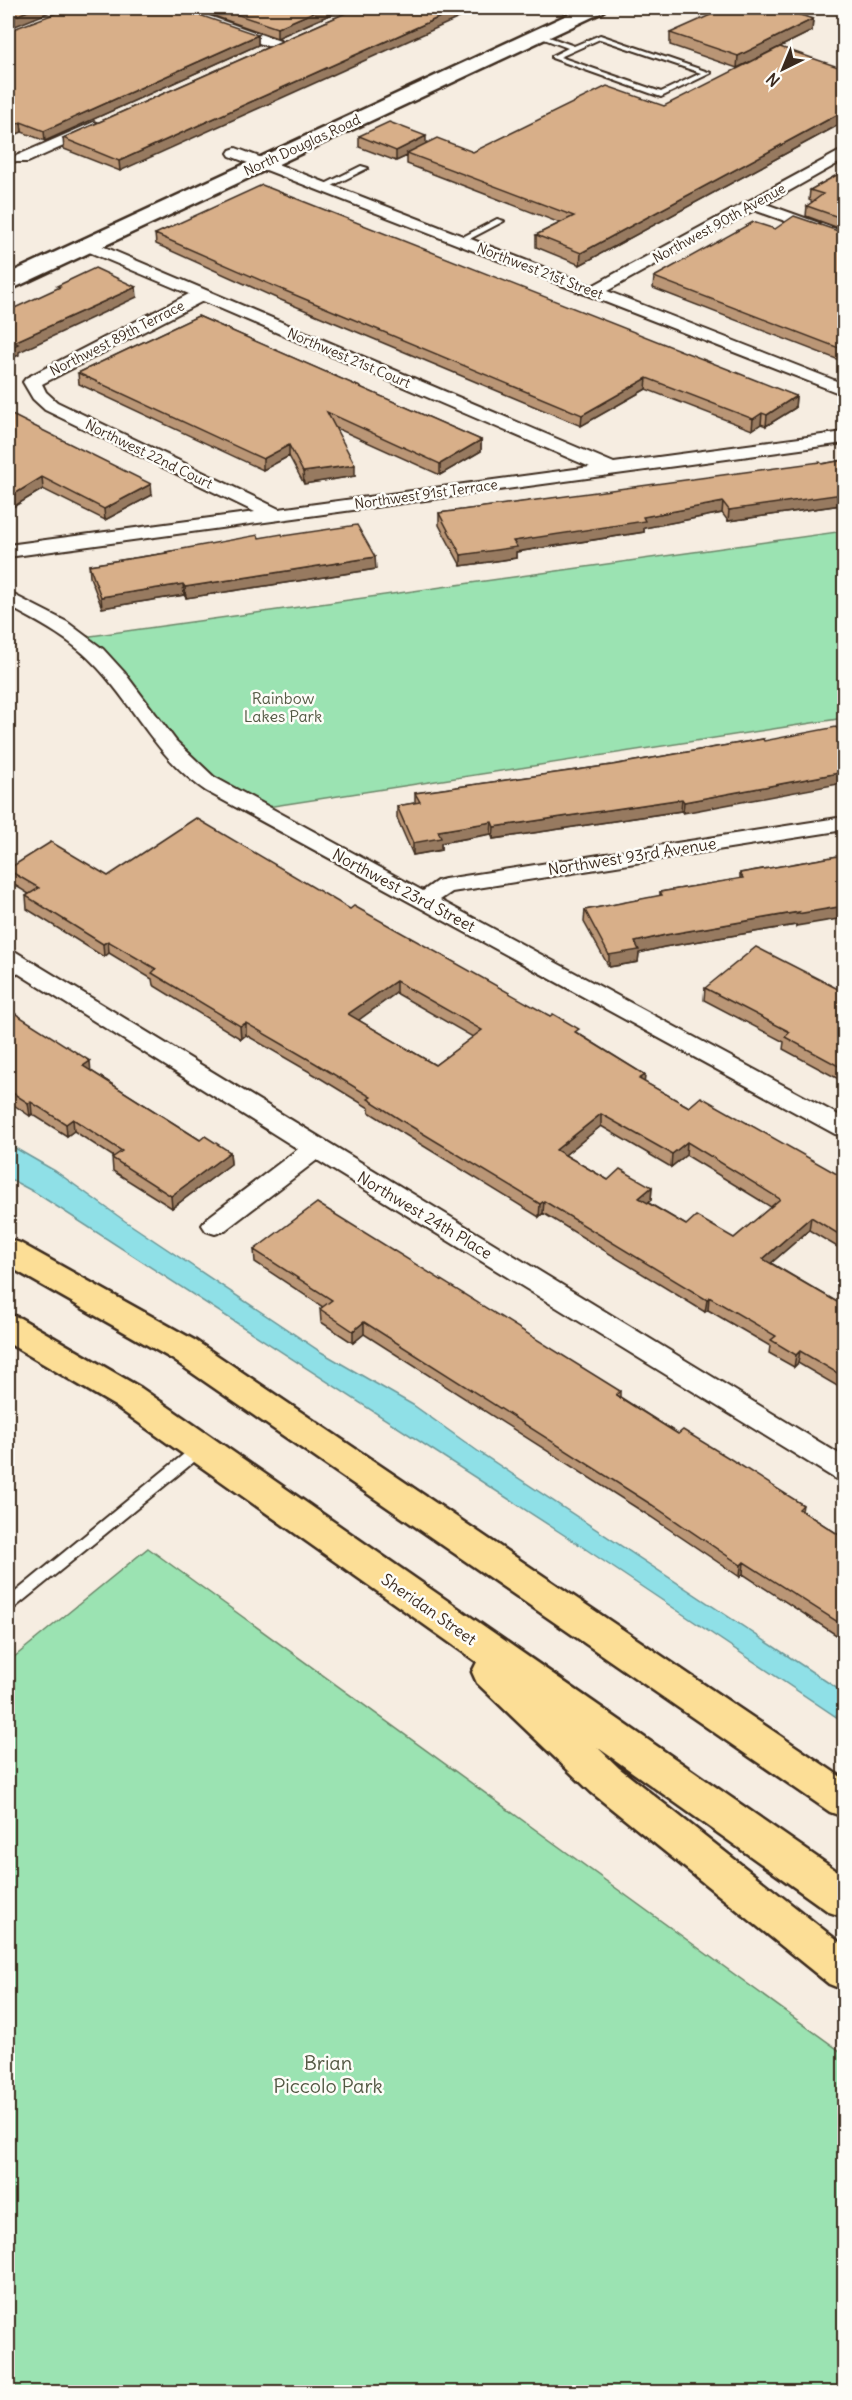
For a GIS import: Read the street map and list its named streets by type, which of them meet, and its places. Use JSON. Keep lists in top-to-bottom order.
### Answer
{
  "streets": {
    "main road": ["North Douglas Road", "Sheridan Street"],
    "street": [
      "Northwest 90th Avenue",
      "Northwest 21st Street",
      "Northwest 89th Terrace",
      "Northwest 21st Court",
      "Northwest 22nd Court",
      "Northwest 91st Terrace",
      "Northwest 93rd Avenue",
      "Northwest 23rd Street",
      "Northwest 24th Place"
    ]
  },
  "crossings": [
    ["North Douglas Road", "Northwest 21st Street"],
    ["North Douglas Road", "Northwest 21st Court"],
    ["Northwest 90th Avenue", "Northwest 21st Street"],
    ["Northwest 89th Terrace", "Northwest 21st Court"],
    ["Northwest 89th Terrace", "Northwest 22nd Court"],
    ["Northwest 21st Court", "Northwest 91st Terrace"],
    ["Northwest 22nd Court", "Northwest 91st Terrace"],
    ["Northwest 93rd Avenue", "Northwest 23rd Street"]
  ],
  "parks": ["Rainbow Lakes Park", "Brian Piccolo Park"],
  "north": "bottom left"
}
